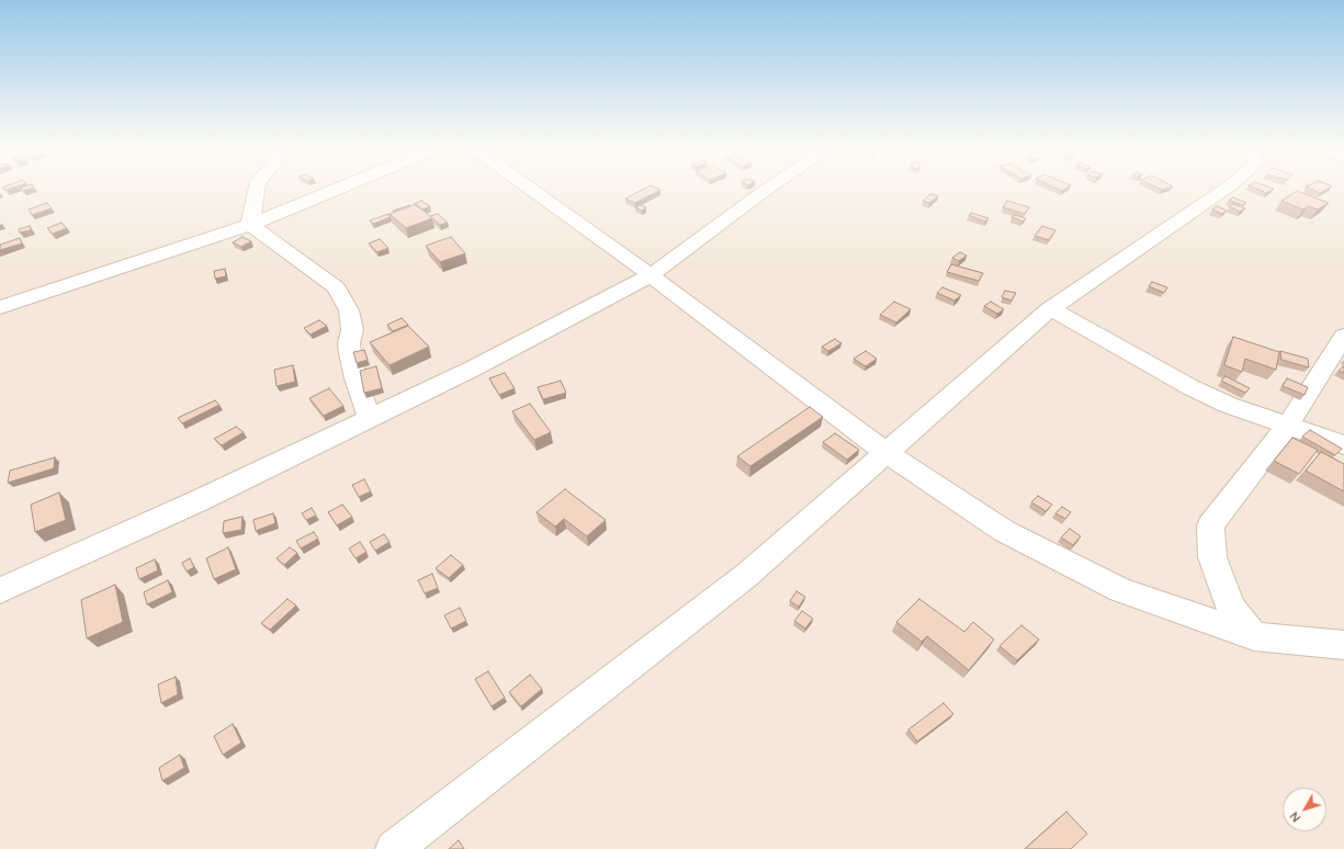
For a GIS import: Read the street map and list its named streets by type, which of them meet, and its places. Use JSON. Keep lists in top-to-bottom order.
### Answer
{
  "north": "bottom left"
}
